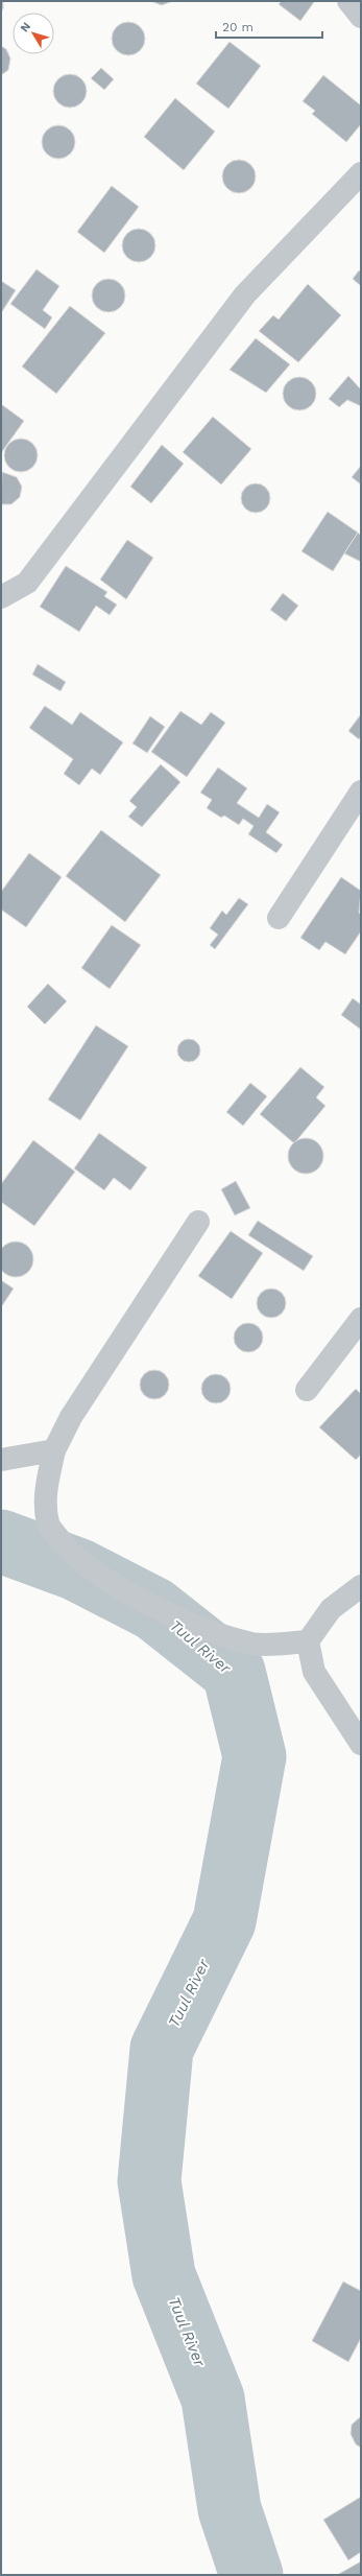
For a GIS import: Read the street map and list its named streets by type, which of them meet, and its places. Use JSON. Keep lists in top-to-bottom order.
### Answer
{
  "water": ["Tuul River"],
  "scale_bar": "20 m",
  "north": "top left"
}
